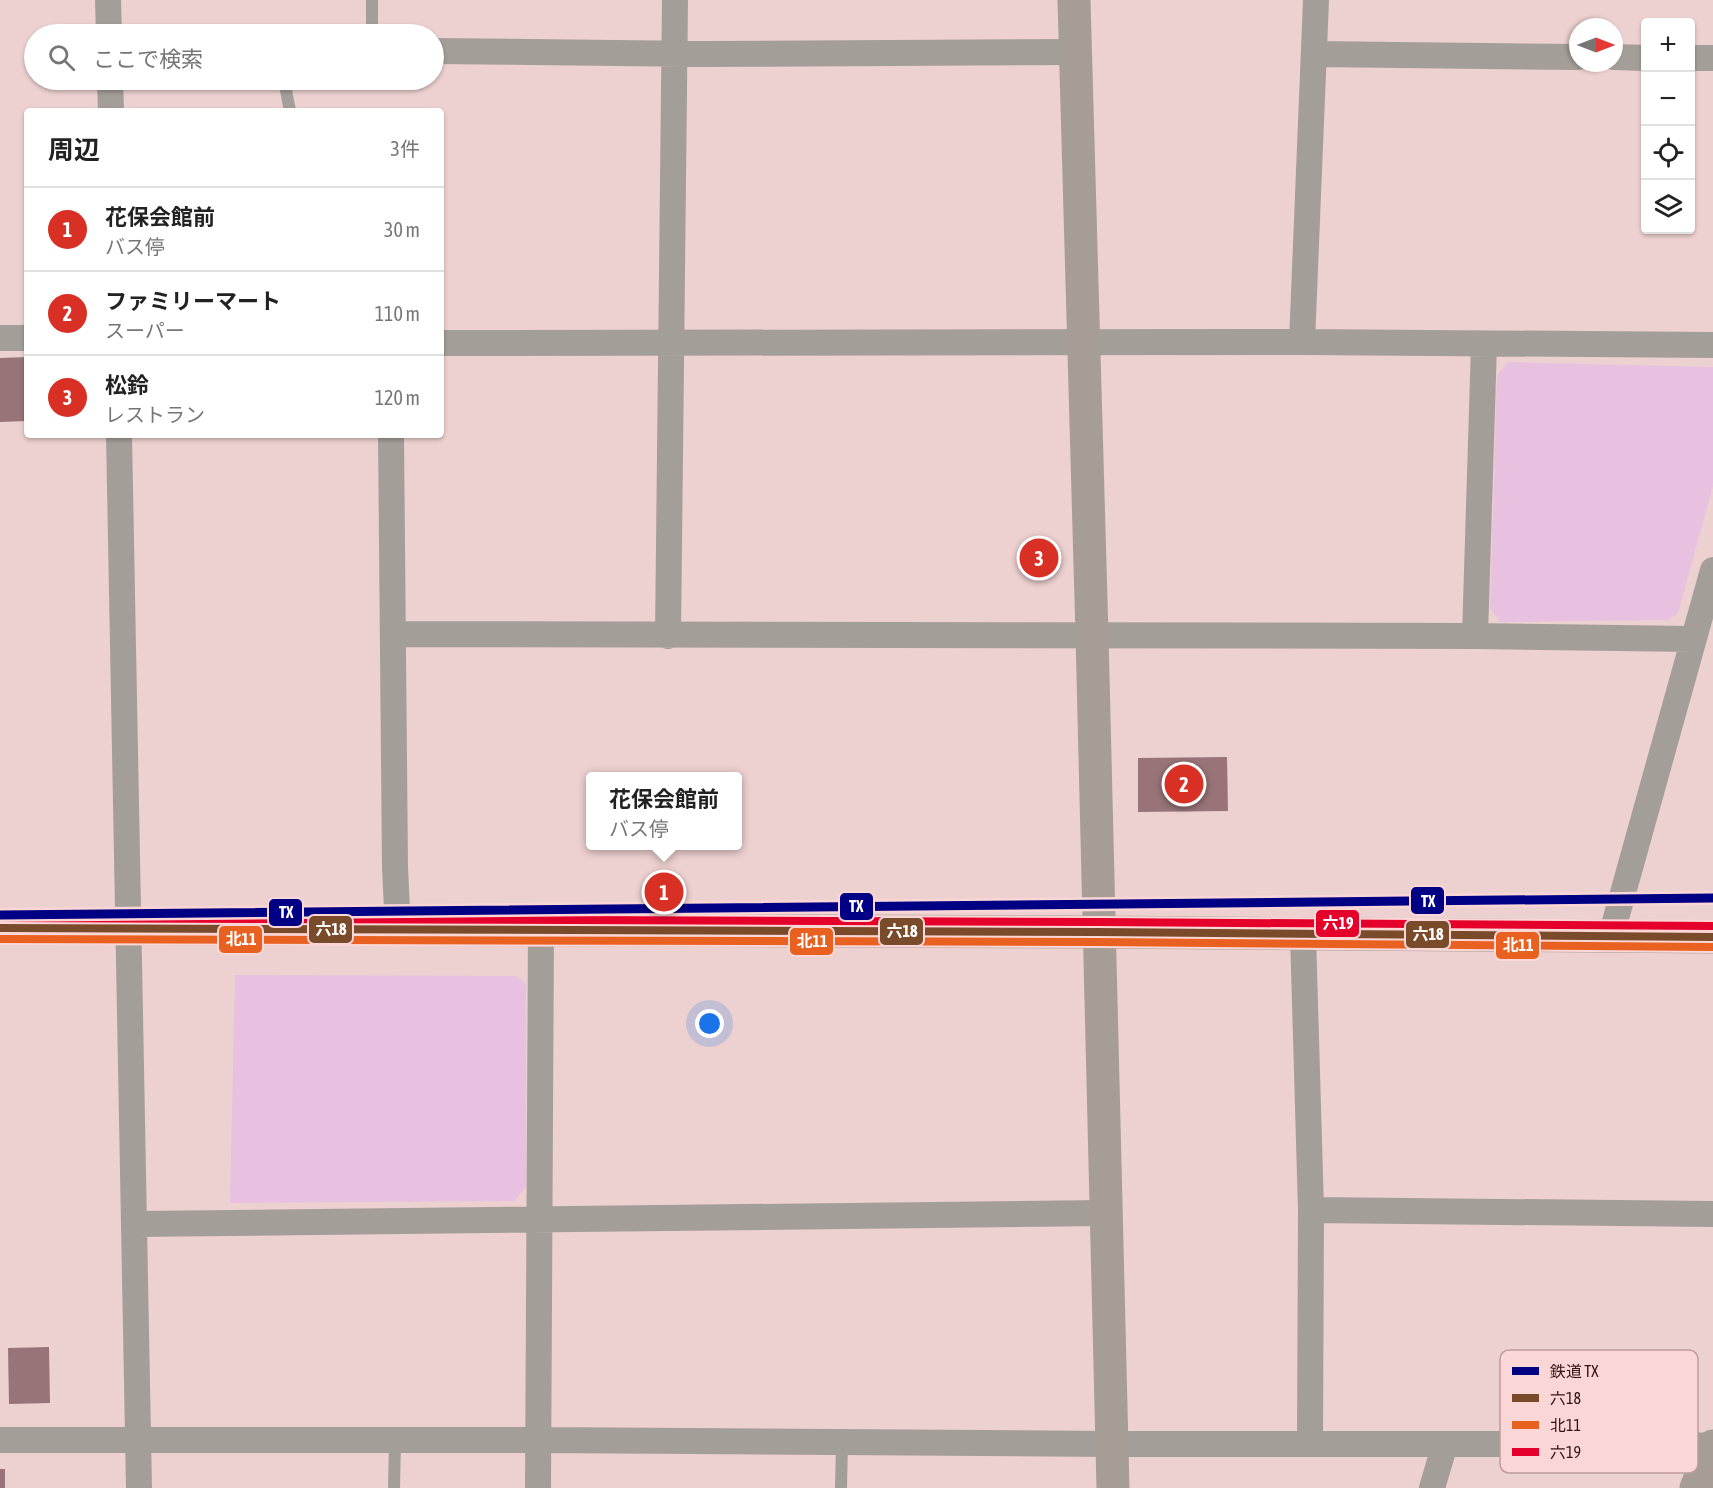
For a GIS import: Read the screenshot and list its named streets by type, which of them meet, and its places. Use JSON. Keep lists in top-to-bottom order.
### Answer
{
  "lines": [
    "rail line TX",
    "transit line 六19",
    "transit line 六18",
    "transit line 北11"
  ],
  "legend": [
    "鉄道 TX",
    "六18",
    "北11",
    "六19"
  ],
  "north": "right",
  "page": {
    "map_buttons": ["+", "−"],
    "search": "ここで検索",
    "heading": ["周辺", "3件"],
    "list": [
      {
        "mark": "1",
        "name": "花保会館前",
        "note": "バス停",
        "value": "30 m"
      },
      {
        "mark": "2",
        "name": "ファミリーマート",
        "note": "スーパー",
        "value": "110 m"
      },
      {
        "mark": "3",
        "name": "松鈴",
        "note": "レストラン",
        "value": "120 m"
      }
    ],
    "pins": ["3", "2", "1"],
    "popup": ["花保会館前", "バス停"]
  }
}
